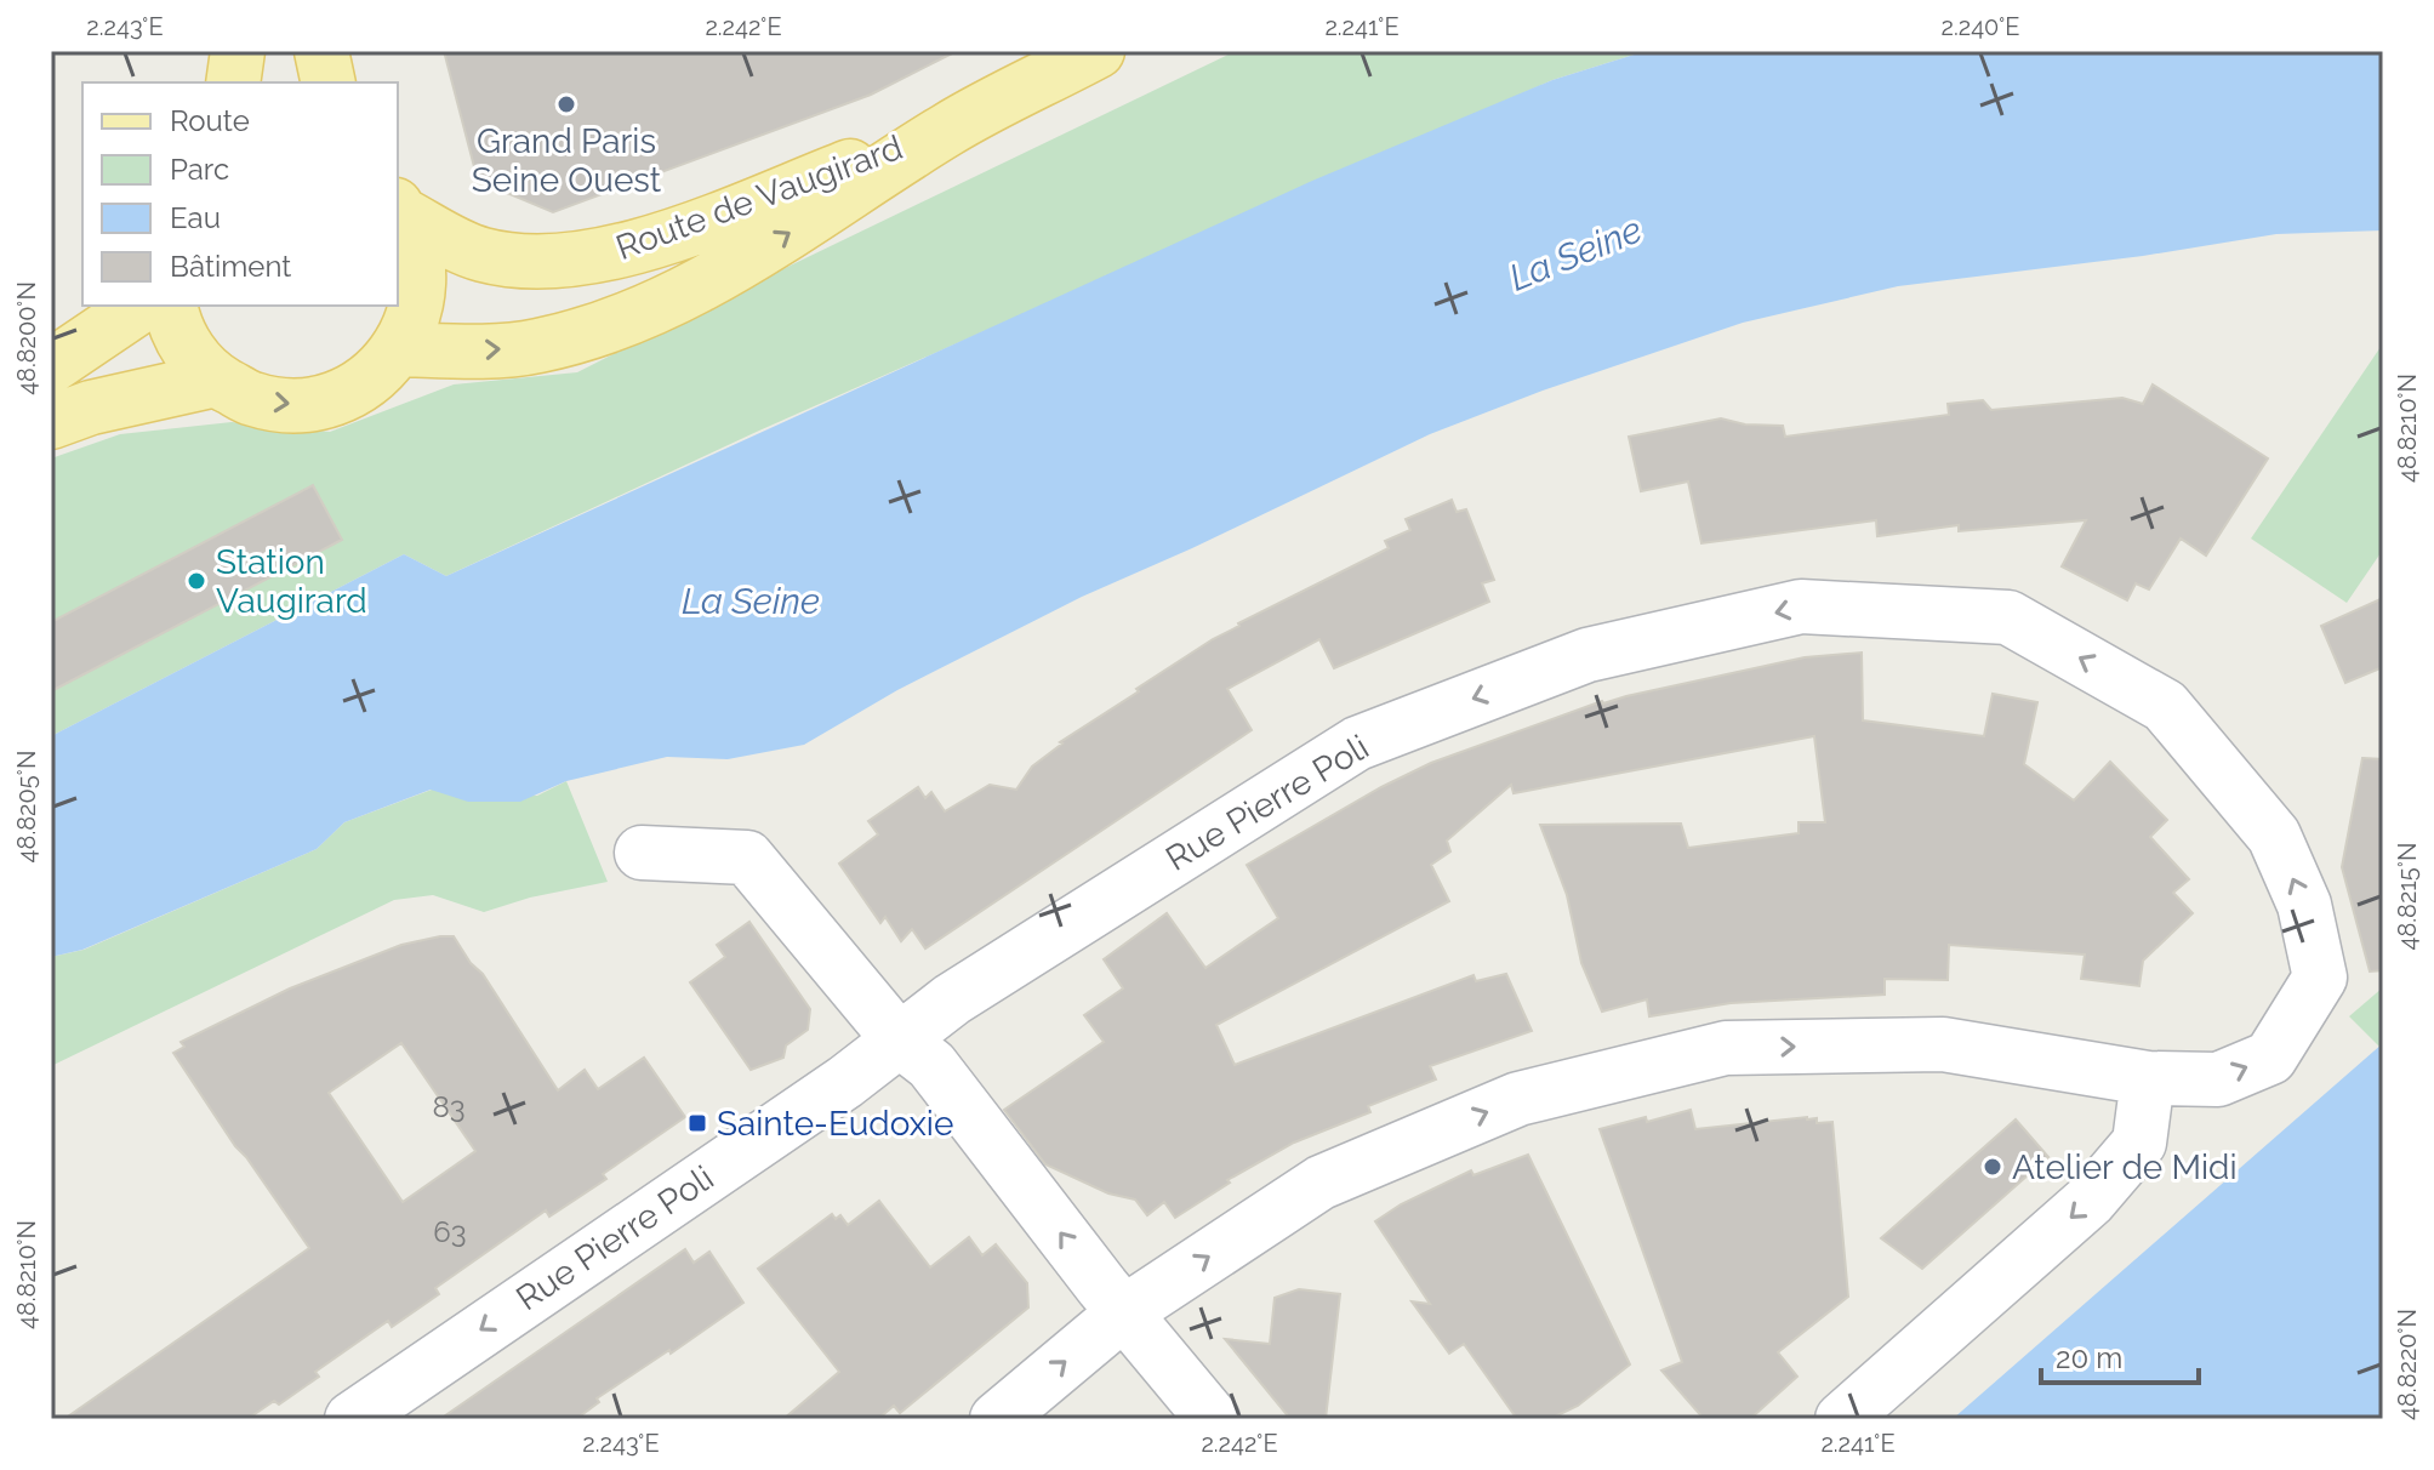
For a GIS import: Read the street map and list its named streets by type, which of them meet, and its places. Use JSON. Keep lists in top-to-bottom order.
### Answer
{
  "streets": {
    "main road": ["Route de Vaugirard"],
    "street": ["Rue Pierre Poli"]
  },
  "water": ["La Seine"],
  "places": {
    "other": ["Grand Paris Seine Ouest", "Station Vaugirard", "Atelier de Midi"],
    "transit": ["Sainte-Eudoxie"]
  },
  "house_numbers": ["83", "63"],
  "legend": [
    "Route",
    "Parc",
    "Eau",
    "Bâtiment"
  ],
  "scale_bar": "20 m",
  "coordinates": [
    "2.243°E",
    "2.242°E",
    "2.241°E",
    "2.240°E",
    "48.8200°N",
    "48.8210°N",
    "48.8205°N",
    "48.8215°N",
    "48.8220°N"
  ]
}
